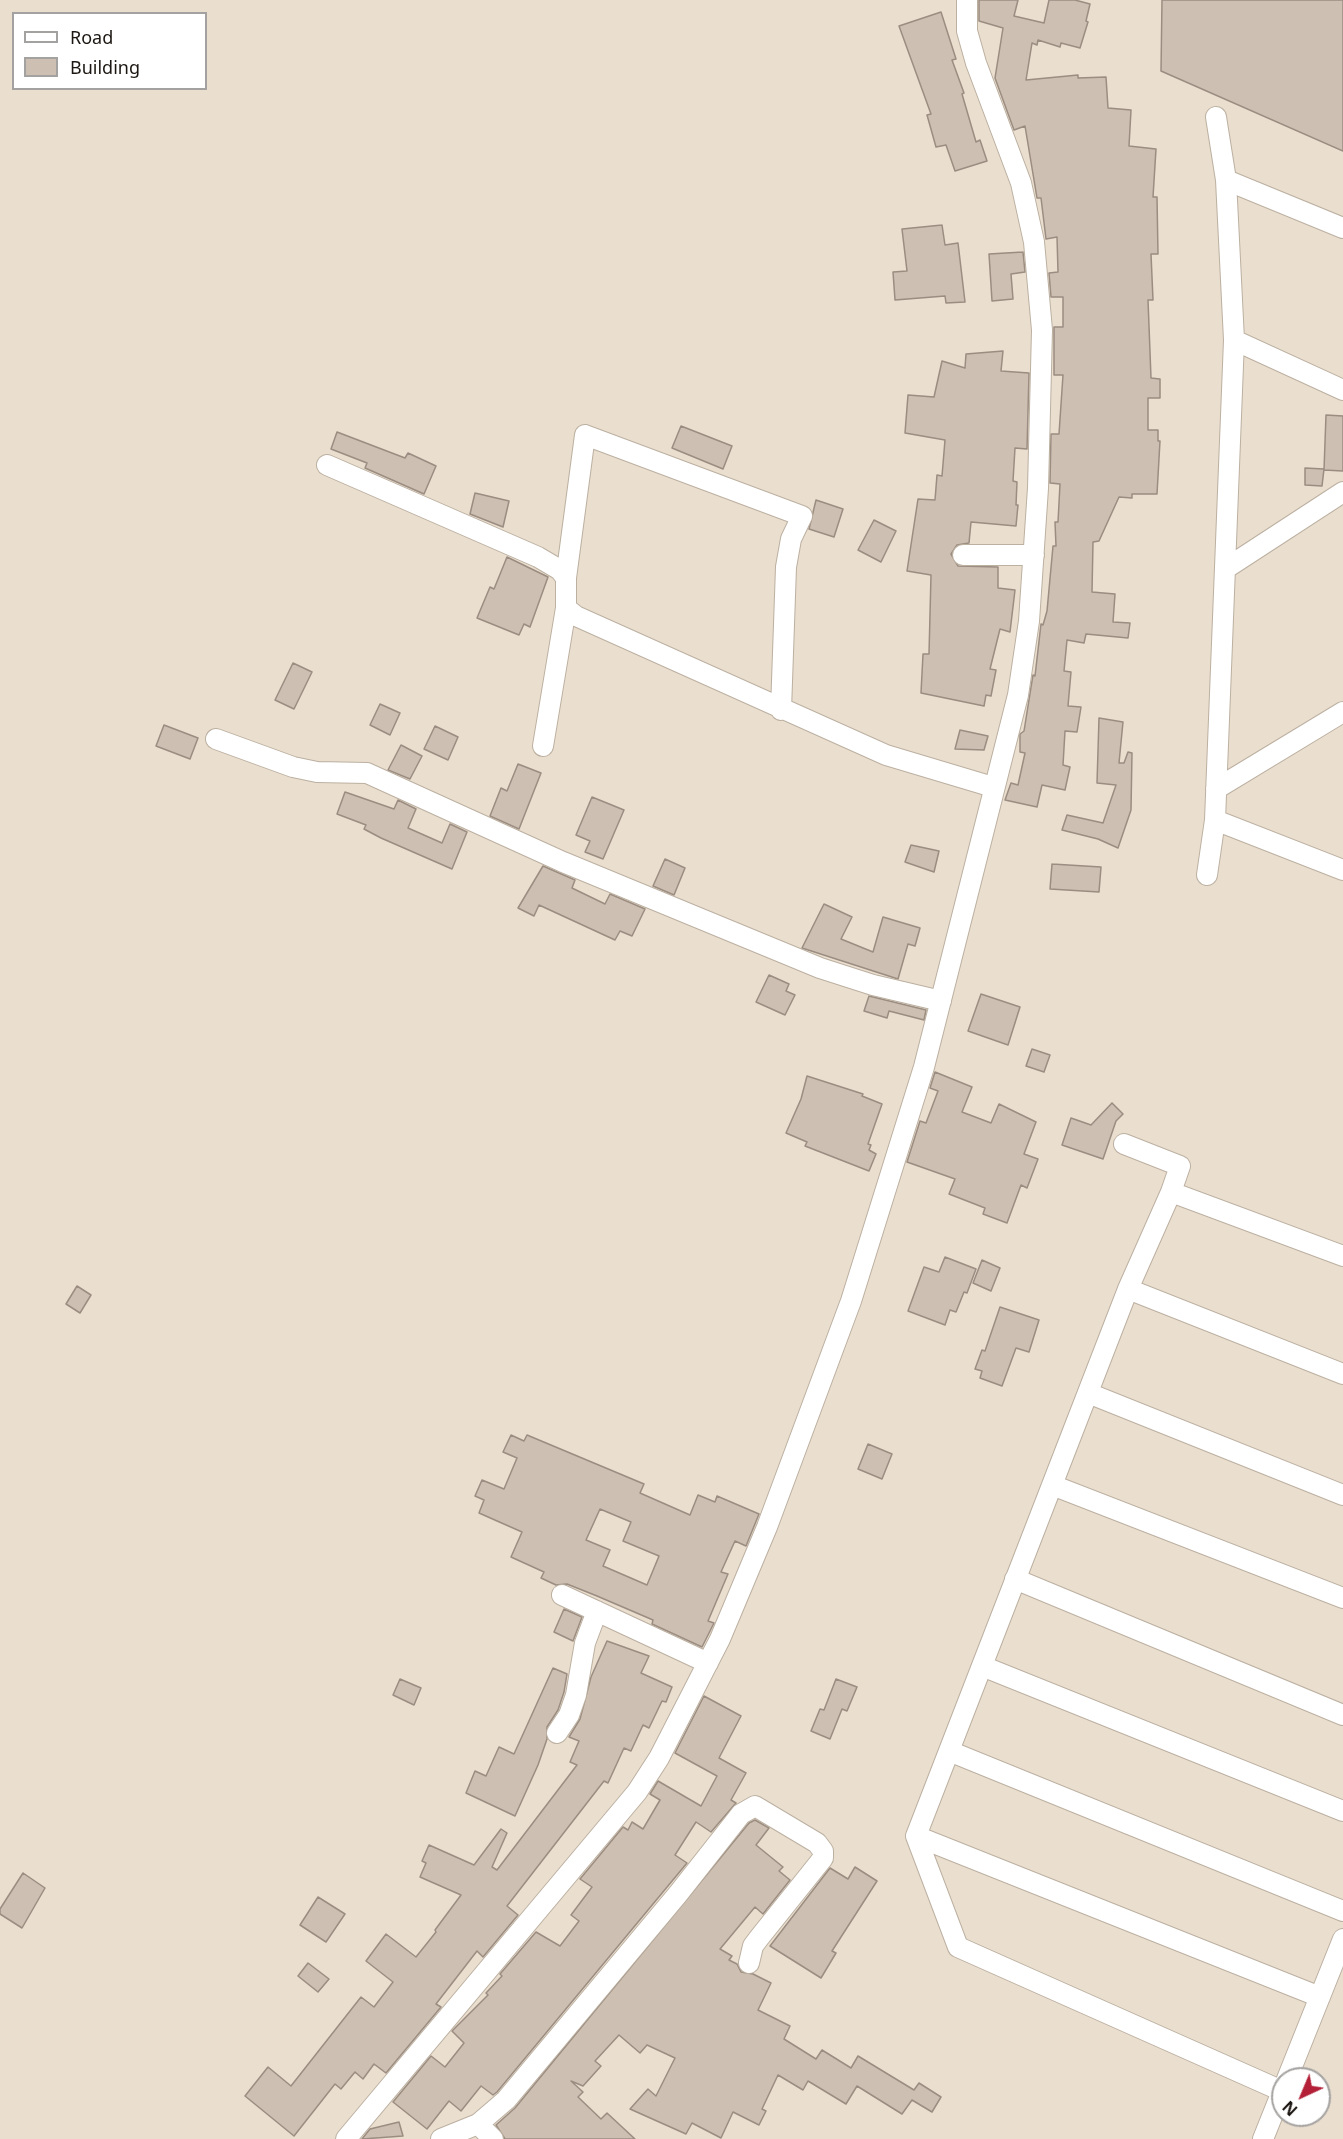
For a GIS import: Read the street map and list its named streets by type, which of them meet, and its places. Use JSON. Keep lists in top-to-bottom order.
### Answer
{
  "legend": ["Road", "Building"],
  "north": "bottom left"
}
